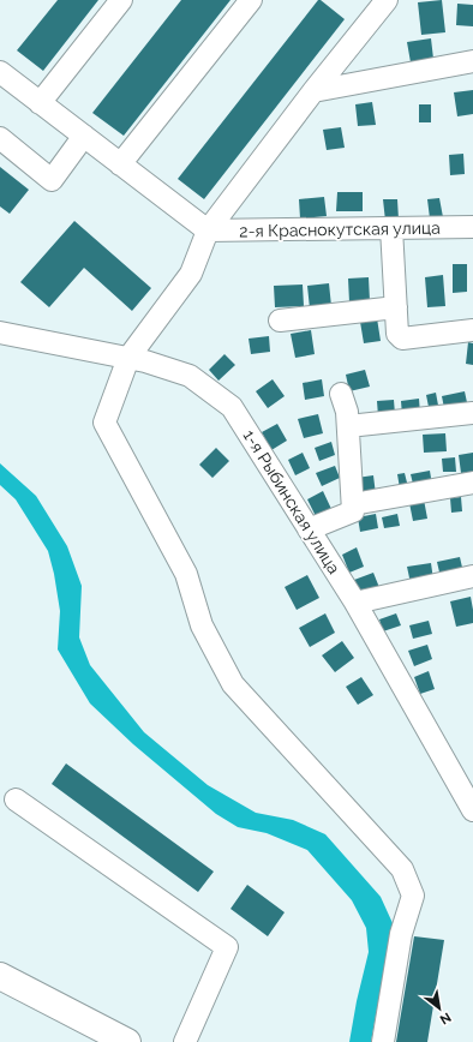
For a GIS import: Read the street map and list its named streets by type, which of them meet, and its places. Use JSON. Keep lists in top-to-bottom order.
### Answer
{
  "streets": {
    "street": ["2-я Краснокутская улица", "1-я Рыбинская улица"]
  },
  "north": "bottom right"
}
